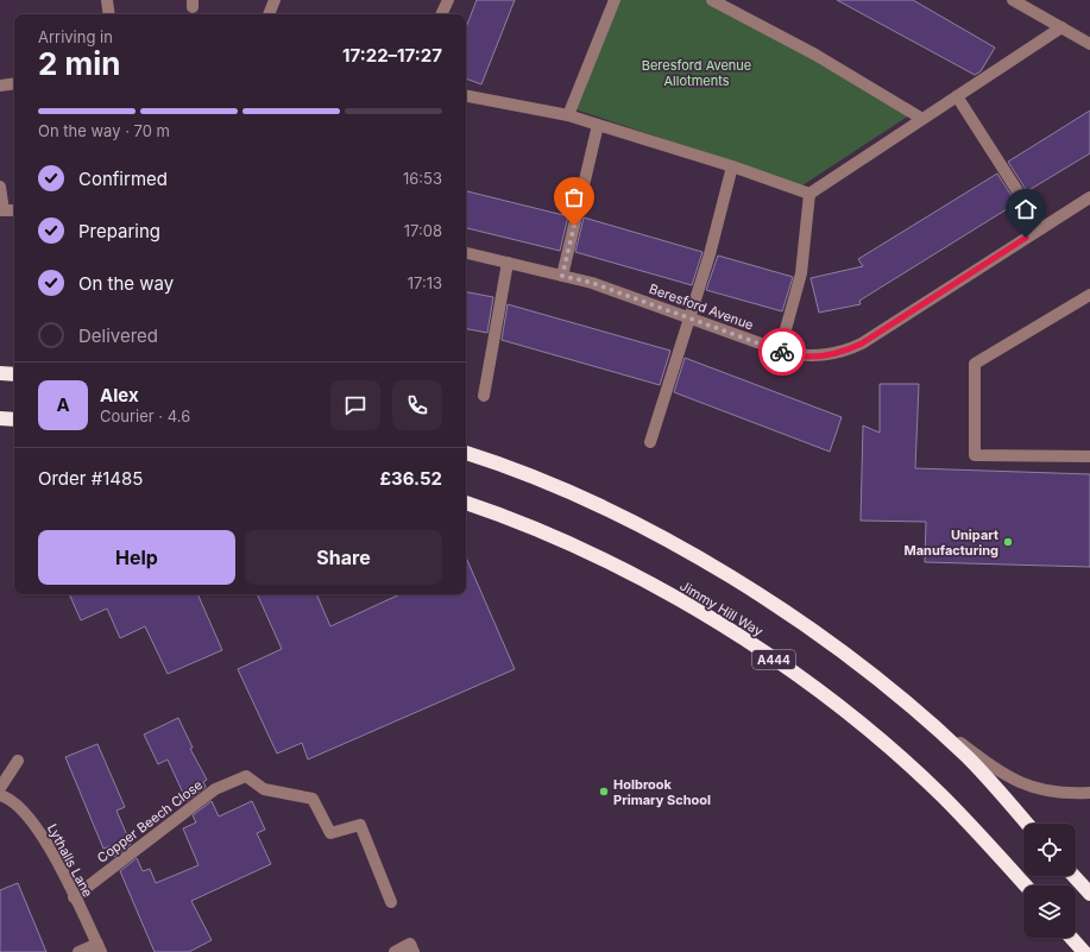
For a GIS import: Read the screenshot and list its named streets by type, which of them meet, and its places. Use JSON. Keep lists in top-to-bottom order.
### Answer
{
  "streets": {
    "highway": ["Jimmy Hill Way", "A444"],
    "street": ["Beresford Avenue", "Copper Beech Close", "Lythalls Lane"]
  },
  "crossings": [
    ["Copper Beech Close", "Lythalls Lane"]
  ],
  "parks": ["Beresford Avenue Allotments"],
  "places": ["Unipart Manufacturing", "Holbrook Primary School"],
  "page": {
    "heading": ["2 min", "Arriving in", "17:22–17:27"],
    "panel": [
      "Alex",
      "Courier · 4.6",
      "Order #1485",
      "£36.52"
    ],
    "bar": "On the way · 70 m",
    "list": [
      ["Confirmed", "16:53"],
      ["Preparing", "17:08"],
      ["On the way", "17:13"],
      "Delivered"
    ],
    "round": "A",
    "buttons": ["Help", "Share"]
  }
}
